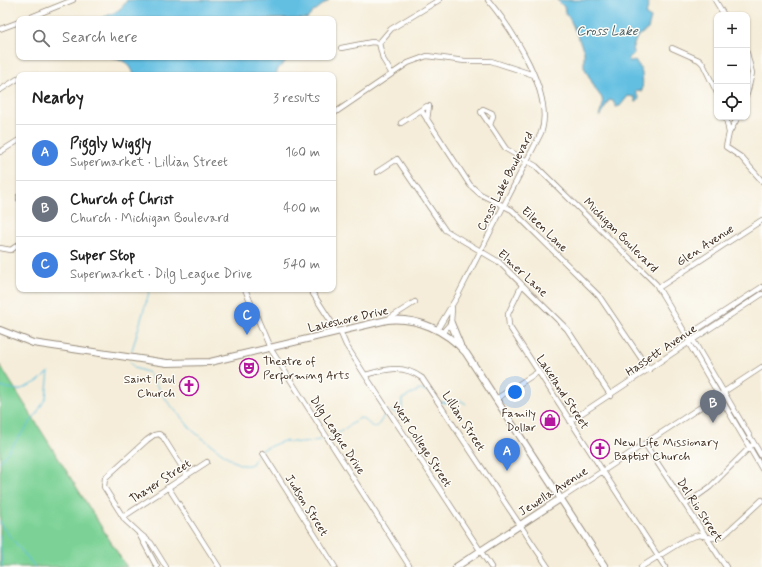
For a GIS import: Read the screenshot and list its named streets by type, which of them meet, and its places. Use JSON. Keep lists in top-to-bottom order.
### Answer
{
  "streets": {
    "main road": ["Lakeshore Drive", "Jewella Avenue"],
    "street": [
      "Cross Lake Boulevard",
      "Eileen Lane",
      "Michigan Boulevard",
      "Glen Avenue",
      "Elmer Lane",
      "Hassett Avenue",
      "Lakeland Street",
      "Lillian Street",
      "Dilg League Drive",
      "West College Street",
      "Thayer Street",
      "Judson Street",
      "Del Rio Street"
    ]
  },
  "crossings": [
    ["Cross Lake Boulevard", "Eileen Lane"],
    ["Cross Lake Boulevard", "Michigan Boulevard"],
    ["Cross Lake Boulevard", "Elmer Lane"],
    ["Cross Lake Boulevard", "Lakeshore Drive"],
    ["Eileen Lane", "Hassett Avenue"],
    ["Michigan Boulevard", "Glen Avenue"],
    ["Michigan Boulevard", "Hassett Avenue"],
    ["Michigan Boulevard", "Jewella Avenue"],
    ["Elmer Lane", "Hassett Avenue"],
    ["Elmer Lane", "Lakeland Street"],
    ["Lakeshore Drive", "Dilg League Drive"],
    ["Lakeshore Drive", "West College Street"],
    ["Lakeshore Drive", "Jewella Avenue"],
    ["Hassett Avenue", "Lakeland Street"],
    ["Lakeland Street", "Jewella Avenue"],
    ["Lillian Street", "West College Street"],
    ["Lillian Street", "Jewella Avenue"],
    ["West College Street", "Jewella Avenue"],
    ["Jewella Avenue", "Del Rio Street"]
  ],
  "water": ["Cross Lake"],
  "places": {
    "theatre": ["Theatre of Performing Arts"],
    "church": ["Saint Paul Church", "New Life Missionary Baptist Church"],
    "shop": ["Family Dollar"]
  },
  "page": {
    "map_buttons": ["+", "−"],
    "search": "Search here",
    "heading": ["Nearby", "3 results"],
    "list": [
      {
        "mark": "A",
        "name": "Piggly Wiggly",
        "note": "Supermarket · Lillian Street",
        "value": "160 m"
      },
      {
        "mark": "B",
        "name": "Church of Christ",
        "note": "Church · Michigan Boulevard",
        "value": "400 m"
      },
      {
        "mark": "C",
        "name": "Super Stop",
        "note": "Supermarket · Dilg League Drive",
        "value": "540 m"
      }
    ],
    "pins": ["C", "B", "A"]
  }
}
